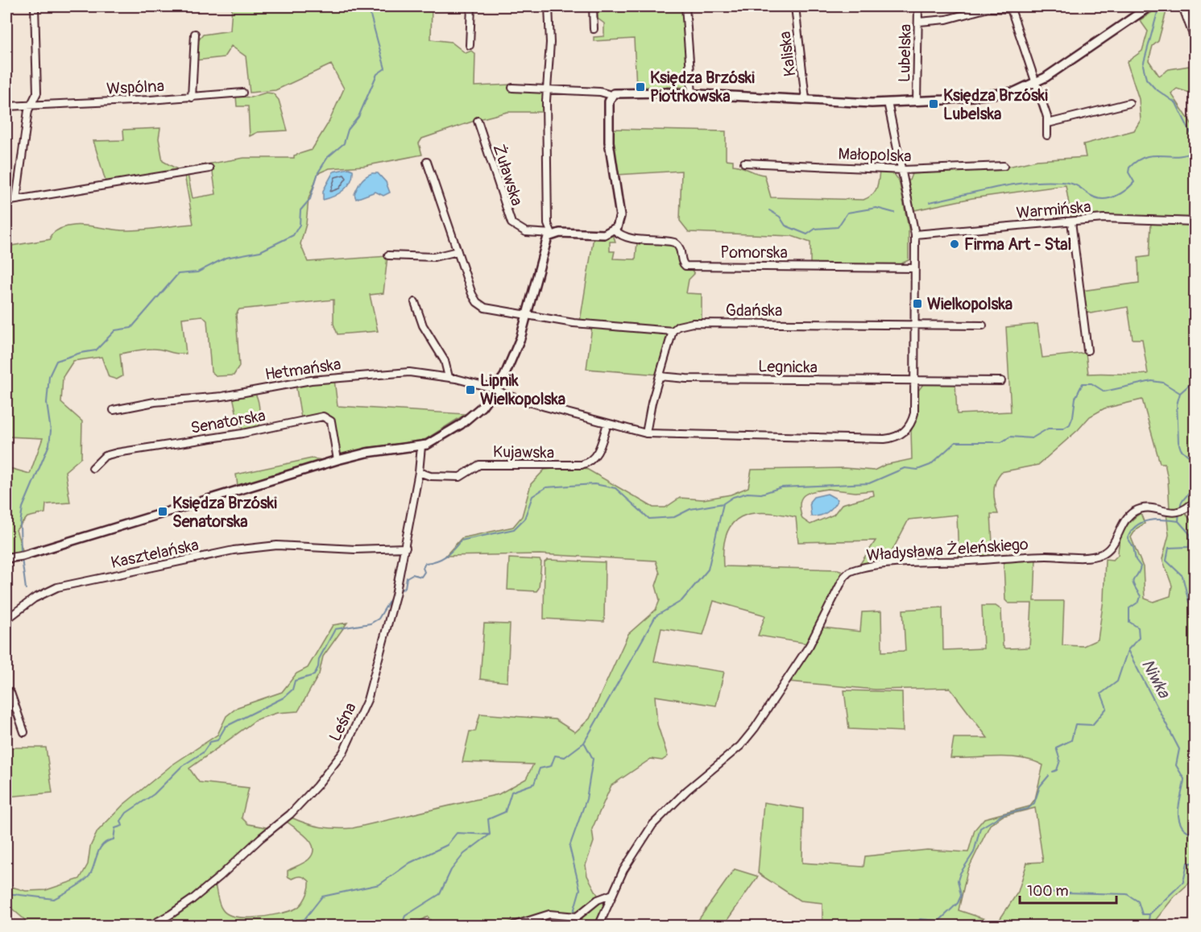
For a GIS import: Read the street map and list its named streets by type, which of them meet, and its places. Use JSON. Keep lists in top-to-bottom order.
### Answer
{
  "streets": {
    "street": [
      "Lubelska",
      "Kaliska",
      "Wspólna",
      "Małopolska",
      "Żuławska",
      "Warmińska",
      "Pomorska",
      "Gdańska",
      "Legnicka",
      "Hetmańska",
      "Senatorska",
      "Kujawska",
      "Władysława Żeleńskiego",
      "Kasztelańska",
      "Leśna"
    ]
  },
  "crossings": [
    ["Kujawska", "Leśna"],
    ["Kasztelańska", "Leśna"]
  ],
  "water": ["Niwka"],
  "places": {
    "transit": [
      "Księdza Brzóski Piotrkowska",
      "Księdza Brzóski Lubelska",
      "Wielkopolska",
      "Lipnik Wielkopolska",
      "Księdza Brzóski Senatorska"
    ],
    "other": ["Firma Art - Stal"]
  },
  "scale_bar": "100 m"
}
